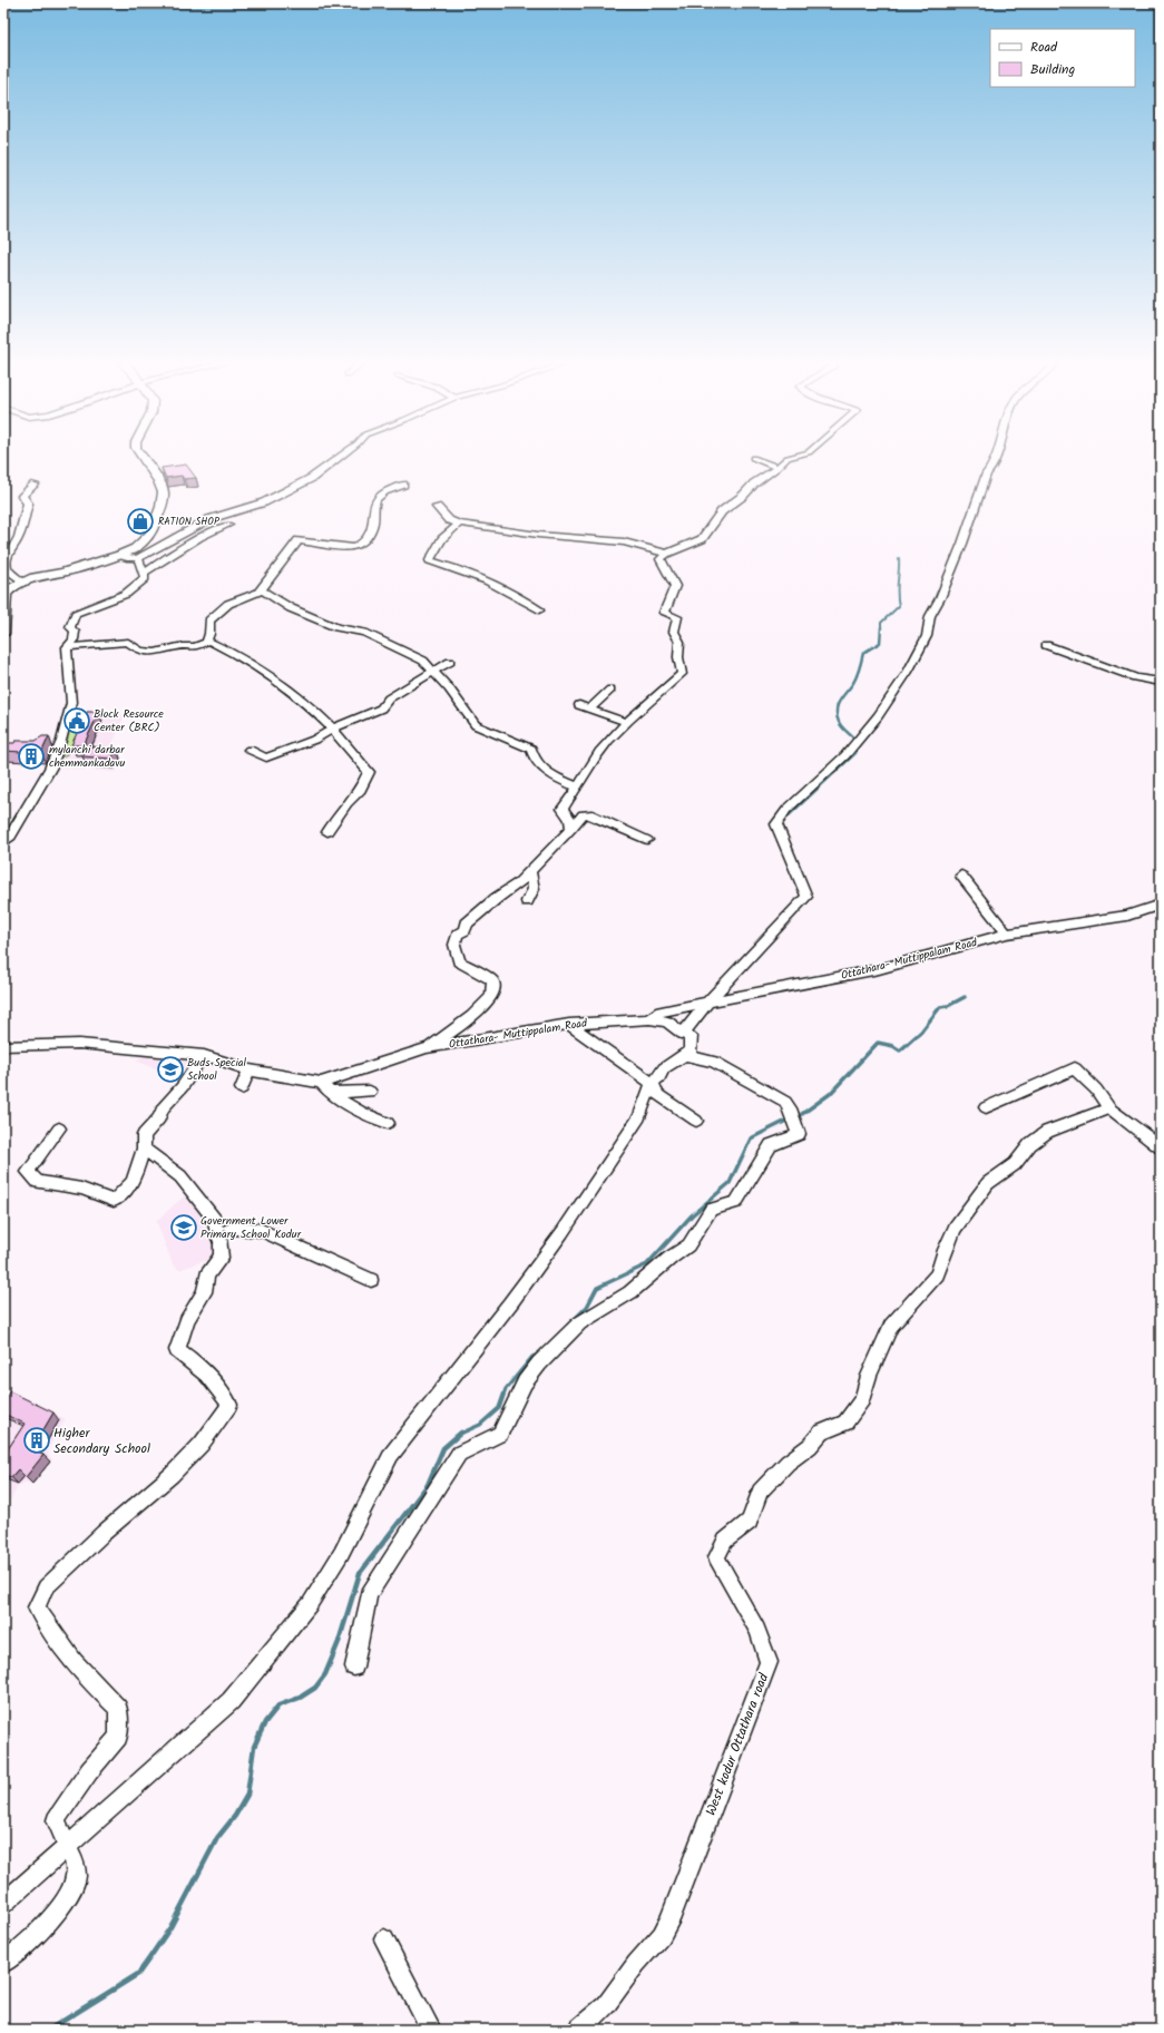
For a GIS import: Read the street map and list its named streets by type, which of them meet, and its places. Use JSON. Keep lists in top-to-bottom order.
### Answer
{
  "streets": {
    "street": ["Ottathara- Muttippalam Road", "West kodur Ottathara road"]
  },
  "places": {
    "shop": ["RATION SHOP"],
    "public building": ["Block Resource Center (BRC)"],
    "building": ["mylanchi darbar chemmankadavu", "Higher Secondary School"],
    "school or university": ["Buds Special School", "Government Lower Primary School Kodur"]
  },
  "legend": ["Road", "Building"]
}
